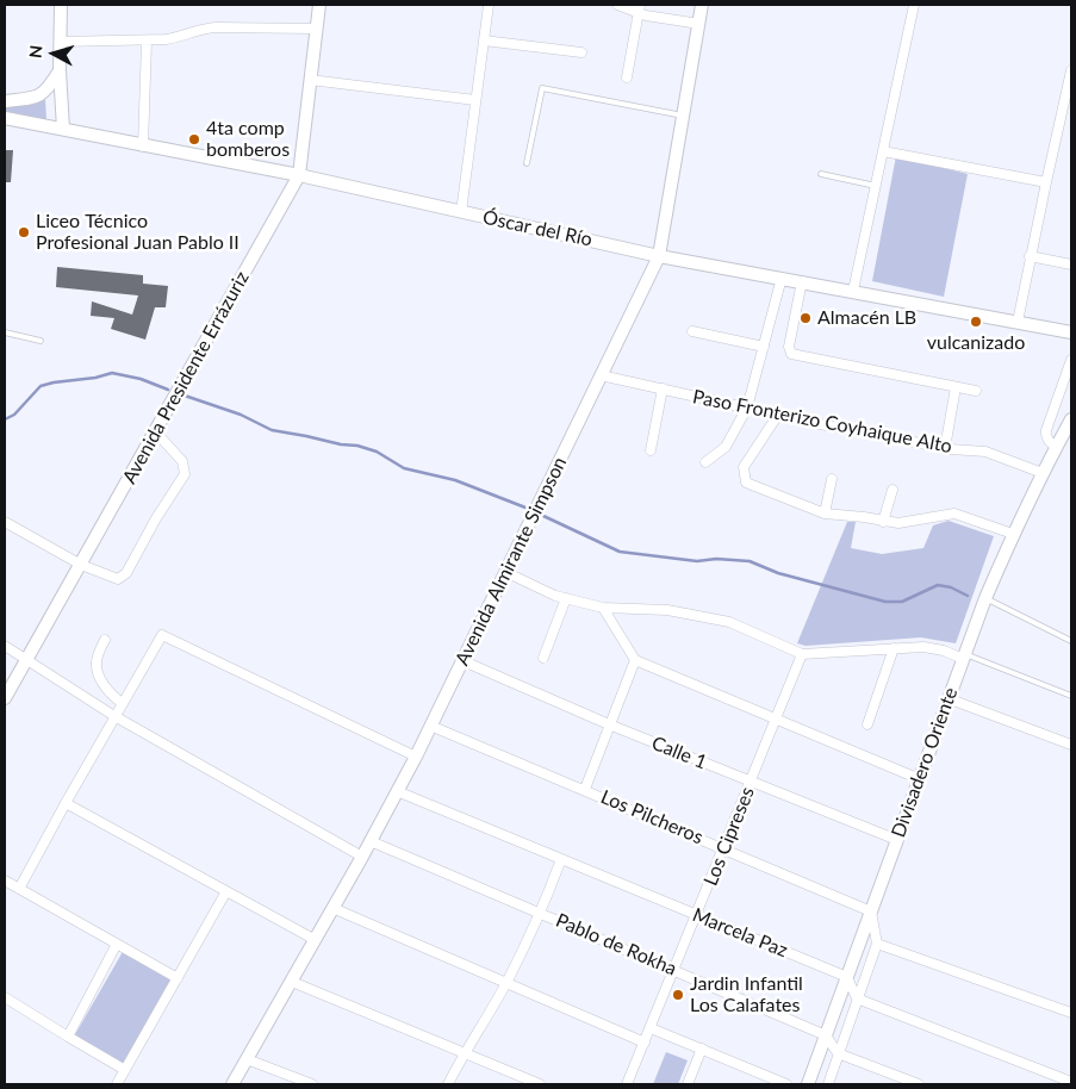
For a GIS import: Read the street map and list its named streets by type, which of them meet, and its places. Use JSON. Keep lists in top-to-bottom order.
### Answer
{
  "streets": {
    "street": [
      "Óscar del Río",
      "Avenida Presidente Errázuriz",
      "Paso Fronterizo Coyhaique Alto",
      "Avenida Almirante Simpson",
      "Calle 1",
      "Divisadero Oriente",
      "Los Pilcheros",
      "Los Cipreses",
      "Marcela Paz",
      "Pablo de Rokha"
    ]
  },
  "crossings": [
    ["Óscar del Río", "Avenida Presidente Errázuriz"],
    ["Óscar del Río", "Avenida Almirante Simpson"],
    ["Paso Fronterizo Coyhaique Alto", "Avenida Almirante Simpson"],
    ["Paso Fronterizo Coyhaique Alto", "Divisadero Oriente"],
    ["Avenida Almirante Simpson", "Calle 1"],
    ["Avenida Almirante Simpson", "Los Pilcheros"],
    ["Avenida Almirante Simpson", "Marcela Paz"],
    ["Avenida Almirante Simpson", "Pablo de Rokha"],
    ["Calle 1", "Divisadero Oriente"],
    ["Calle 1", "Los Cipreses"],
    ["Divisadero Oriente", "Los Pilcheros"],
    ["Divisadero Oriente", "Marcela Paz"],
    ["Divisadero Oriente", "Pablo de Rokha"],
    ["Los Pilcheros", "Los Cipreses"],
    ["Los Cipreses", "Marcela Paz"],
    ["Los Cipreses", "Pablo de Rokha"]
  ],
  "places": [
    "4ta comp bomberos",
    "Liceo Técnico Profesional Juan Pablo II",
    "Almacén LB",
    "vulcanizado",
    "Jardin Infantil Los Calafates"
  ],
  "north": "left"
}
